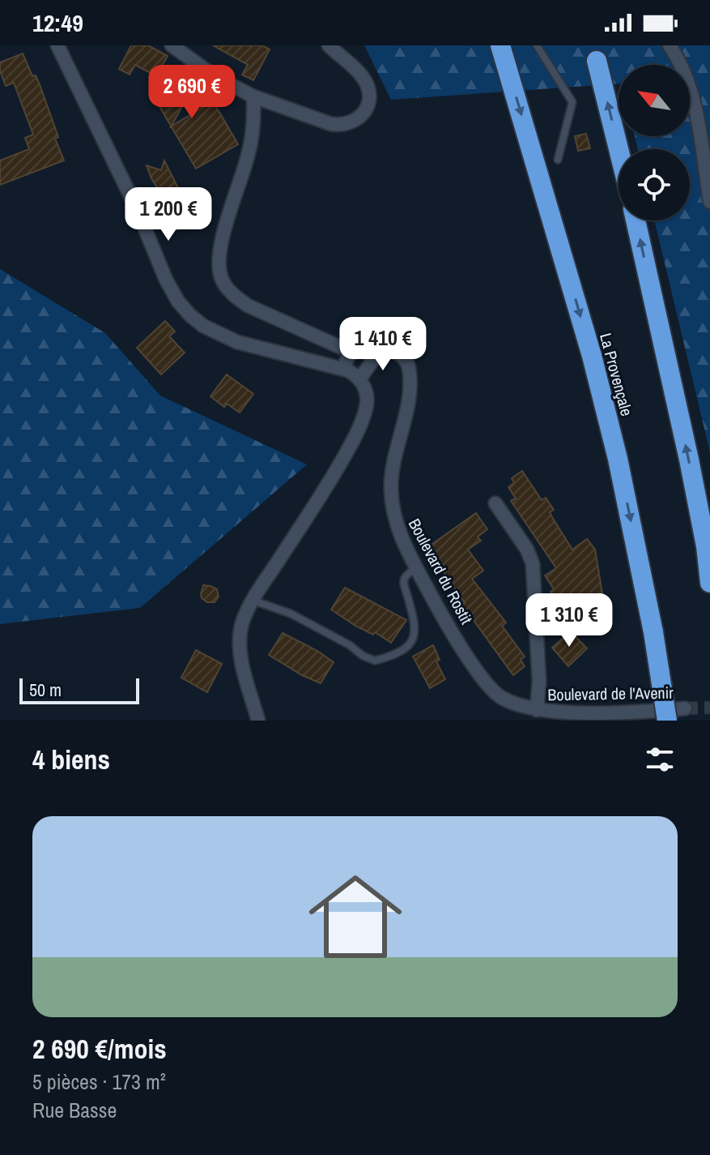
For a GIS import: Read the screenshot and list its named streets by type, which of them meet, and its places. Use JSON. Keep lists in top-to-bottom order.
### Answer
{
  "streets": {
    "highway": ["La Provençale"],
    "street": ["Boulevard du Rostit", "Boulevard de l'Avenir"]
  },
  "crossings": [
    ["Boulevard du Rostit", "Boulevard de l'Avenir"]
  ],
  "scale_bar": "50 m",
  "north": "top left",
  "page": {
    "status": "12:49",
    "price": [
      "2 690 €",
      "1 200 €",
      "1 410 €",
      "1 310 €"
    ],
    "scale": "50 m",
    "heading": "4 biens",
    "list": [
      {
        "name": "2 690 €/mois",
        "note": "5 pièces · 173 m² · Rue Basse"
      }
    ]
  }
}
